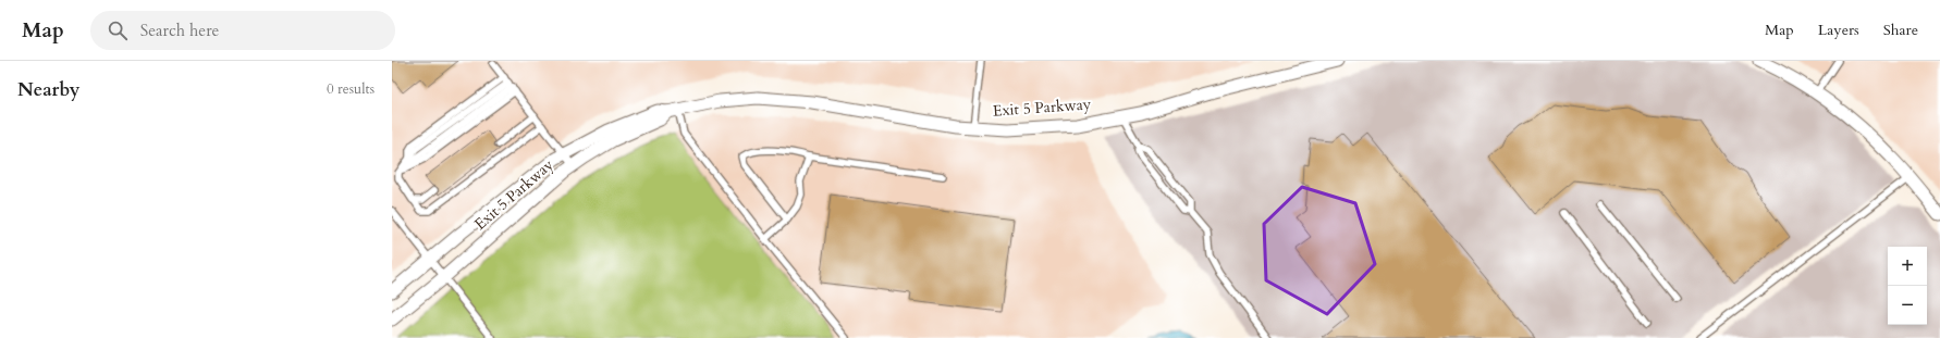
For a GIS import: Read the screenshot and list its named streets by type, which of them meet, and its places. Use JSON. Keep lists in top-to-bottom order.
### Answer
{
  "streets": {
    "street": ["Exit 5 Parkway"]
  },
  "page": {
    "header": "Map",
    "search": "Search here",
    "nav": ["Map", "Layers", "Share"],
    "heading": ["Nearby", "0 results"],
    "map_buttons": ["+", "−"]
  }
}
